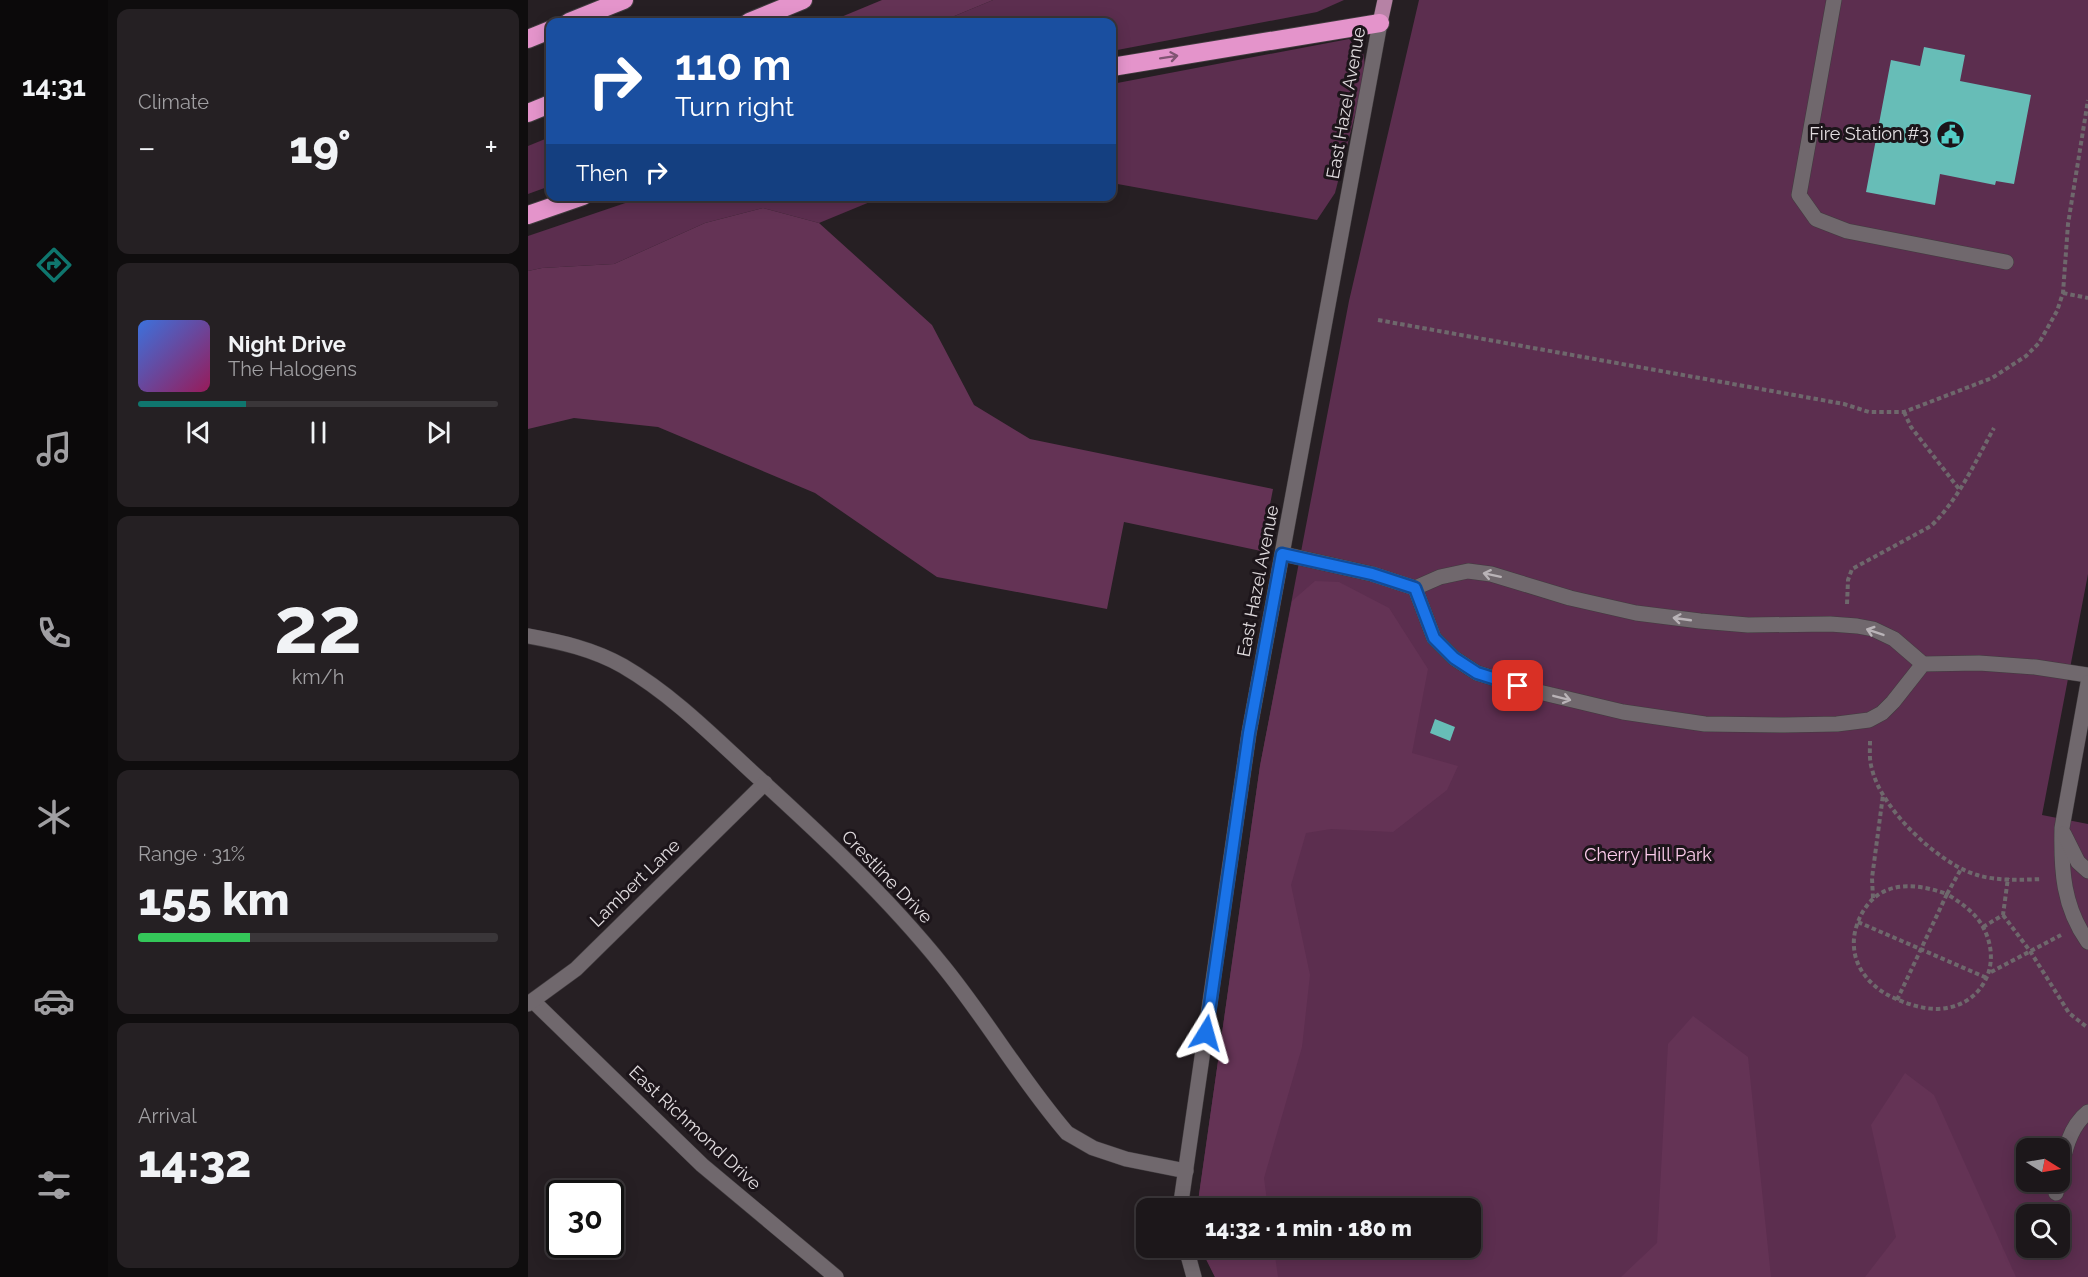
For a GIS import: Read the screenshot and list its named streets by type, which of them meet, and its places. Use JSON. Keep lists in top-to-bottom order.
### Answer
{
  "streets": {
    "main road": ["East Hazel Avenue"],
    "street": ["Crestline Drive", "Lambert Lane", "East Richmond Drive"]
  },
  "crossings": [
    ["East Hazel Avenue", "Crestline Drive"],
    ["Crestline Drive", "Lambert Lane"],
    ["Lambert Lane", "East Richmond Drive"]
  ],
  "parks": ["Cherry Hill Park"],
  "places": {
    "public building": ["Fire Station #3"]
  },
  "north": "right",
  "page": {
    "tabs": "14:31",
    "tile": [
      "Climate",
      ["22", "km/h"],
      ["Range · 31%", "155 km"],
      ["Arrival", "14:32"]
    ],
    "turn": ["110 m", "Turn right"],
    "heat": ["−", "19°", "+"],
    "then": "Then",
    "song": ["Night Drive", "The Halogens"],
    "limit": "30",
    "trip": "14:32 · 1 min · 180 m"
  }
}
